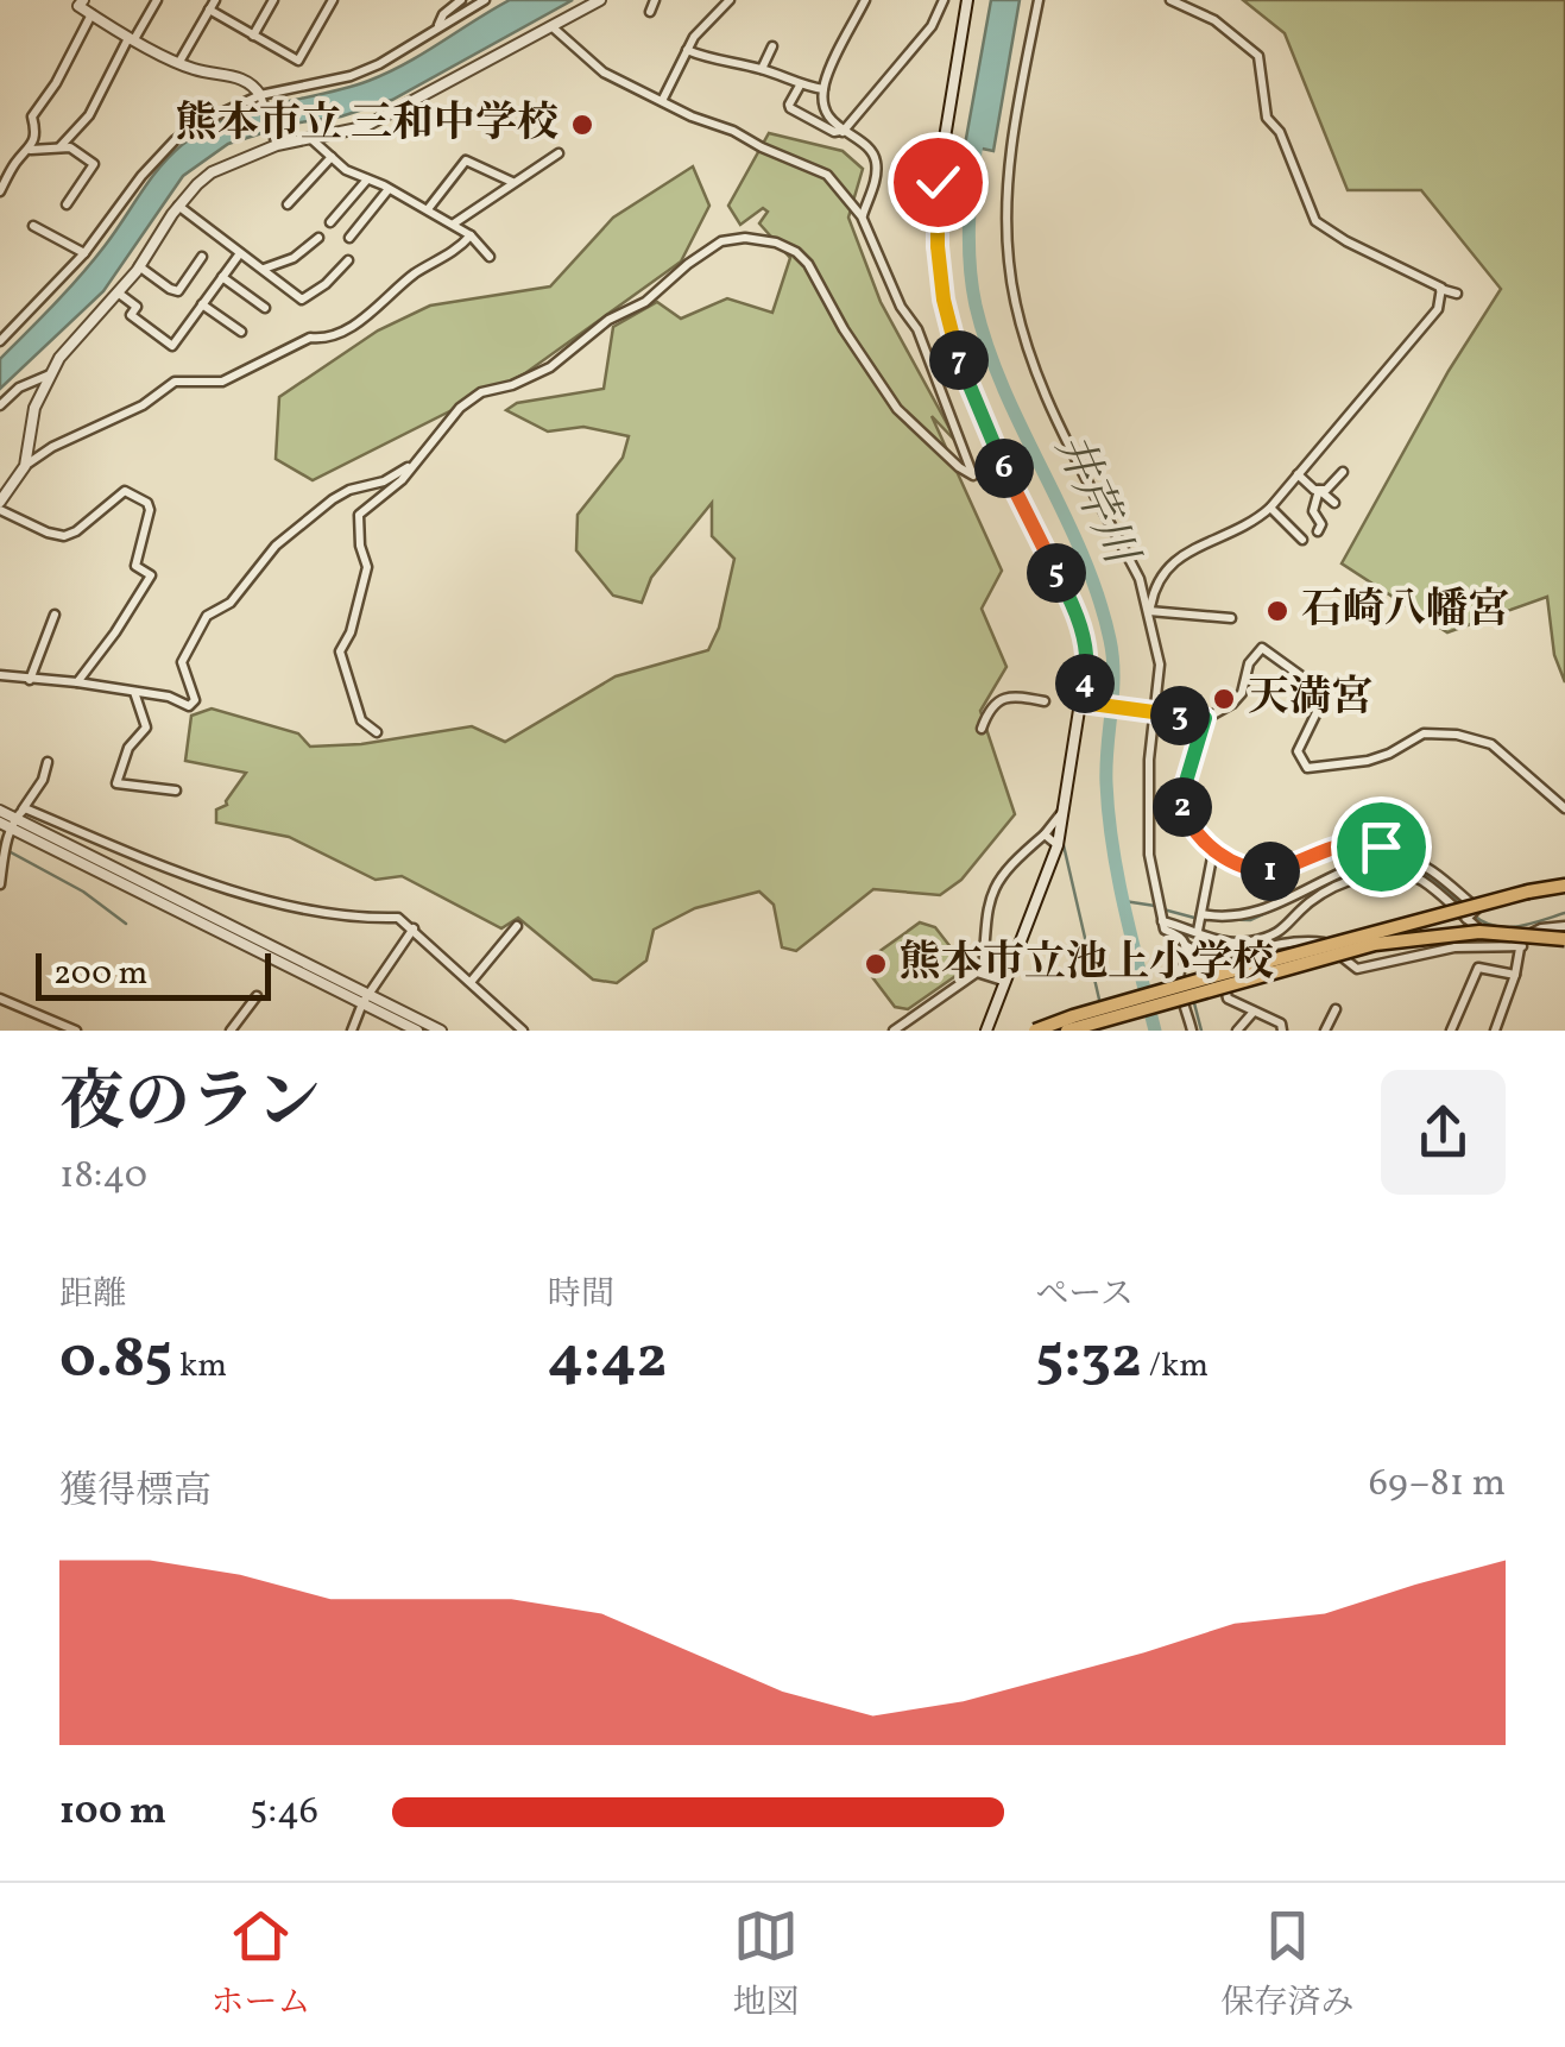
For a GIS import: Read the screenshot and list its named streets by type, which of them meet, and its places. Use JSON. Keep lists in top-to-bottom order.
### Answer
{
  "water": ["井芹川"],
  "places": [
    "熊本市立 三和中学校",
    "石崎八幡宮",
    "天満宮",
    "熊本市立池上小学校"
  ],
  "scale_bar": "200 m",
  "page": {
    "pins": [
      "7",
      "6",
      "5",
      "4",
      "3",
      "2",
      "1"
    ],
    "scale": "200 m",
    "heading": ["夜のラン", "18:40"],
    "stats": [
      ["距離", "0.85 km"],
      ["時間", "4:42"],
      ["ペース", "5:32 /km"]
    ],
    "chart": ["獲得標高", "69–81 m"],
    "list": [
      {
        "name": "100 m",
        "note": "5:46"
      }
    ],
    "tabs": ["ホーム", "地図", "保存済み"]
  }
}
